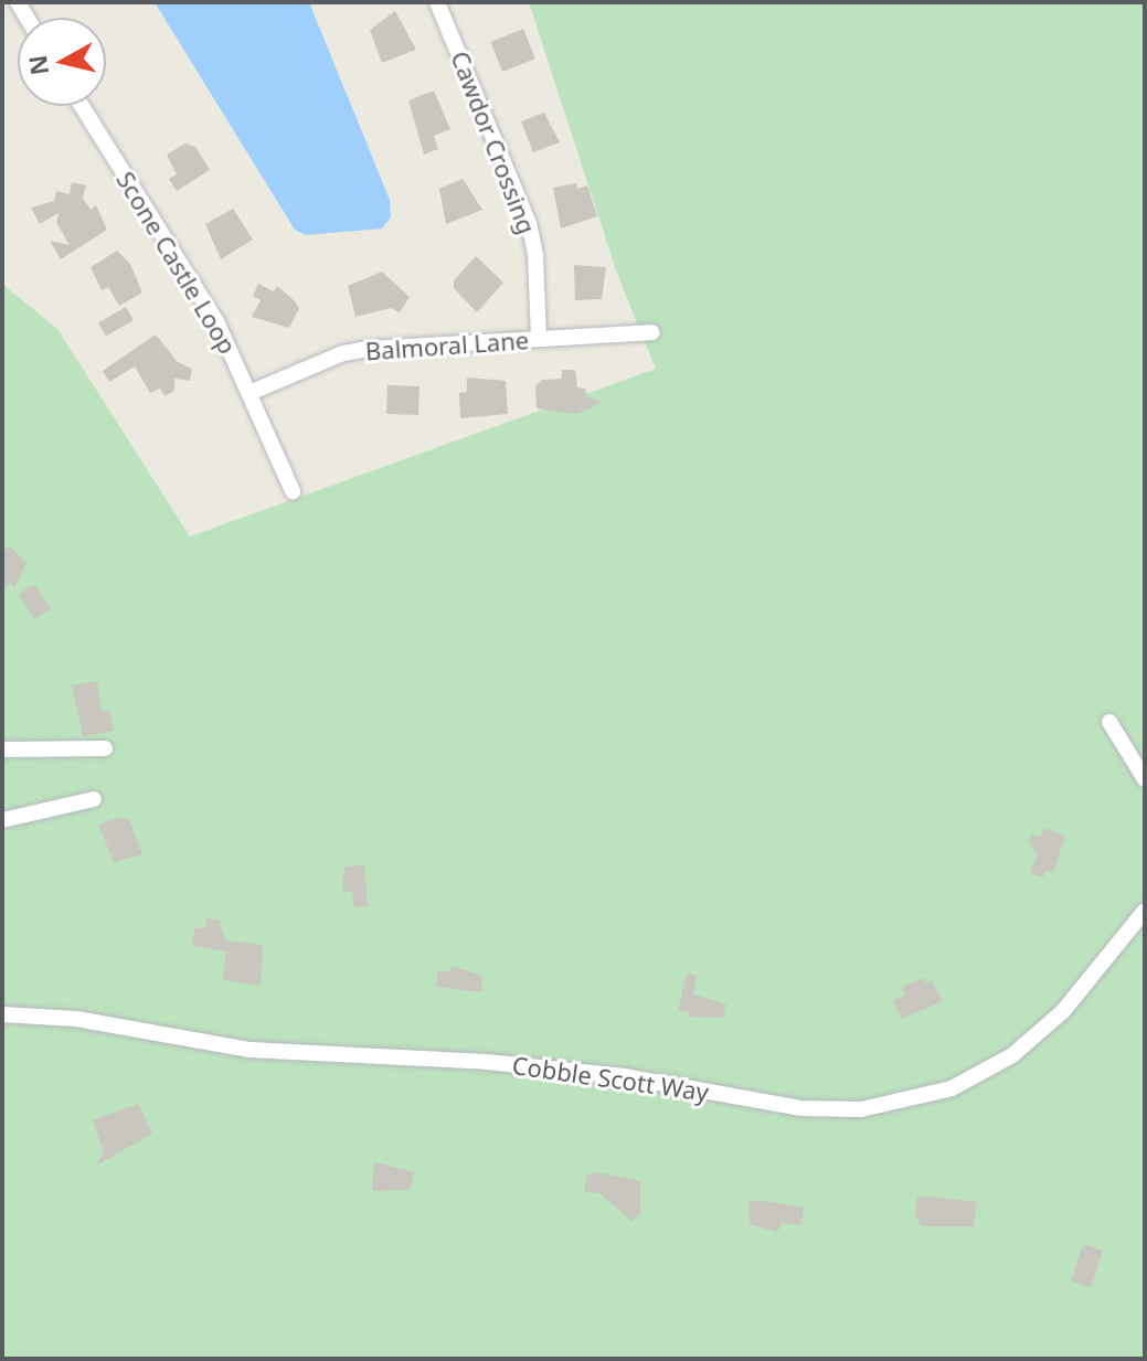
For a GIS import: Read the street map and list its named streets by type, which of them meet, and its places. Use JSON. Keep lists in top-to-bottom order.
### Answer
{
  "streets": {
    "street": [
      "Cawdor Crossing",
      "Scone Castle Loop",
      "Balmoral Lane",
      "Cobble Scott Way"
    ]
  },
  "crossings": [
    ["Cawdor Crossing", "Balmoral Lane"],
    ["Scone Castle Loop", "Balmoral Lane"]
  ],
  "north": "left"
}
